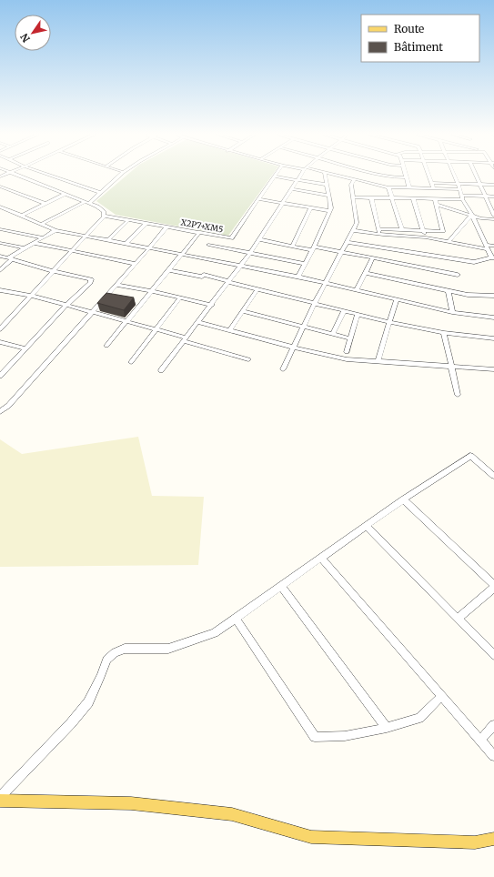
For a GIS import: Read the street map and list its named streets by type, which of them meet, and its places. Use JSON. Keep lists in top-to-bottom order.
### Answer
{
  "streets": {
    "street": ["X2P7+XM5"]
  },
  "legend": ["Route", "Bâtiment"],
  "north": "bottom left"
}
